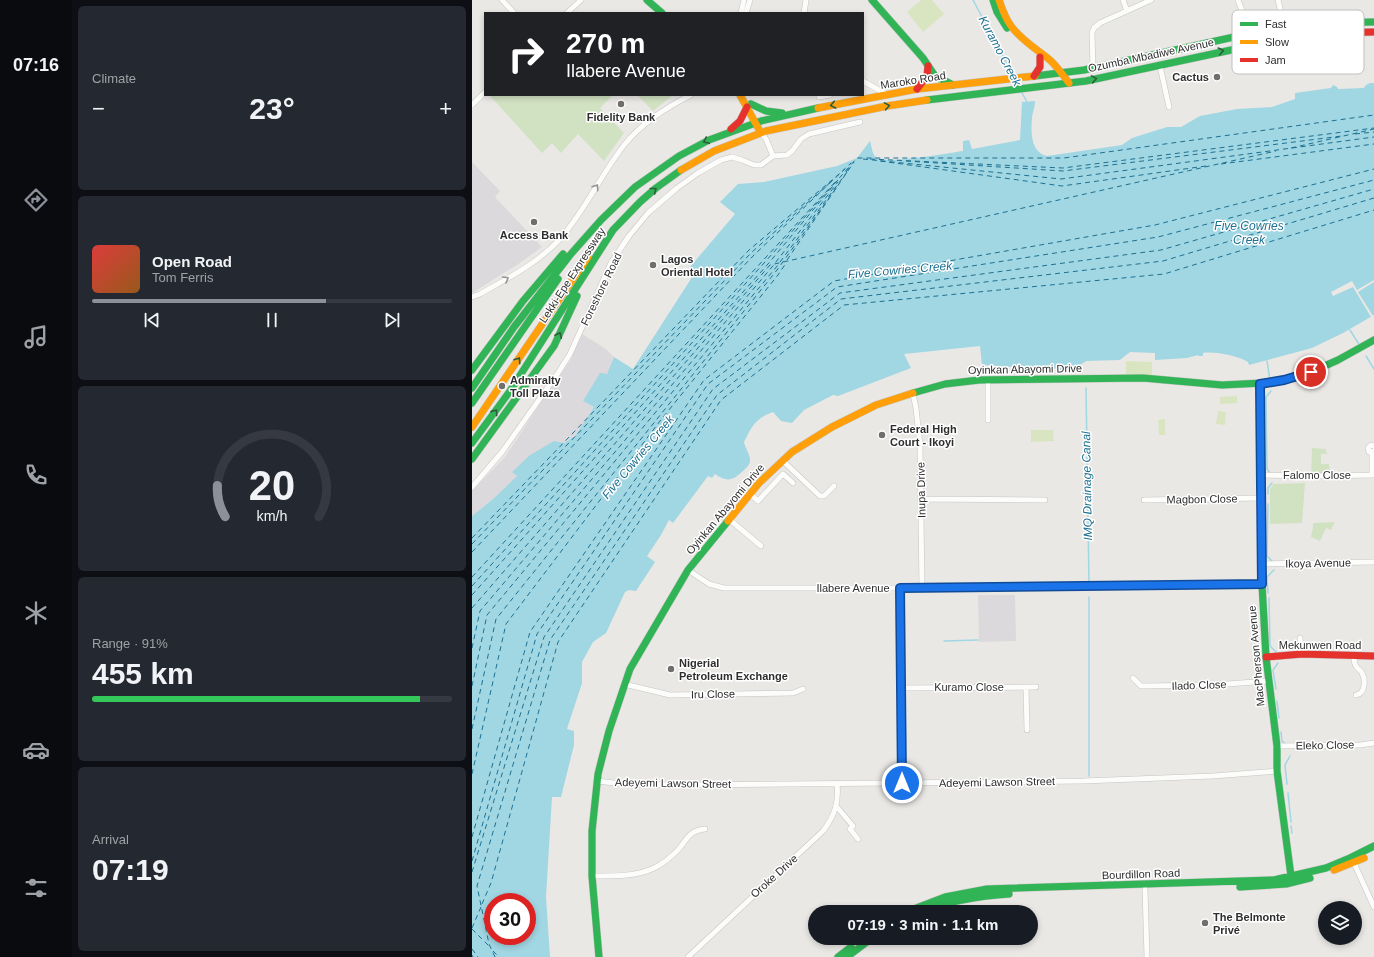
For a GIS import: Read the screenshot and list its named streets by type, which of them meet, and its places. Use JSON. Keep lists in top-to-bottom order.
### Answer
{
  "streets": {
    "main road": [
      "Ozumba Mbadiwe Avenue",
      "Maroko Road",
      "Lekki-Epe Expressway",
      "Oyinkan Abayomi Drive",
      "Mekunwen Road",
      "MacPherson Avenue",
      "Bourdillon Road"
    ],
    "street": [
      "Foreshore Road",
      "Falomo Close",
      "Inupa Drive",
      "Magbon Close",
      "Ikoya Avenue",
      "Ilabere Avenue",
      "Ilado Close",
      "Kuramo Close",
      "Iru Close",
      "Eleko Close",
      "Adeyemi Lawson Street",
      "Oroke Drive"
    ]
  },
  "crossings": [
    ["Ozumba Mbadiwe Avenue", "Maroko Road"],
    ["Maroko Road", "Lekki-Epe Expressway"],
    ["Oyinkan Abayomi Drive", "Inupa Drive"],
    ["Oyinkan Abayomi Drive", "Ilabere Avenue"],
    ["Oyinkan Abayomi Drive", "MacPherson Avenue"],
    ["Oyinkan Abayomi Drive", "Iru Close"],
    ["Oyinkan Abayomi Drive", "Adeyemi Lawson Street"],
    ["Falomo Close", "MacPherson Avenue"],
    ["Inupa Drive", "Ilabere Avenue"],
    ["Magbon Close", "MacPherson Avenue"],
    ["Ikoya Avenue", "MacPherson Avenue"],
    ["Ilabere Avenue", "MacPherson Avenue"],
    ["Mekunwen Road", "MacPherson Avenue"],
    ["MacPherson Avenue", "Ilado Close"],
    ["MacPherson Avenue", "Eleko Close"],
    ["MacPherson Avenue", "Adeyemi Lawson Street"],
    ["MacPherson Avenue", "Bourdillon Road"],
    ["Adeyemi Lawson Street", "Oroke Drive"]
  ],
  "water": ["Kuramo Creek", "Five Cowries Creek", "IMQ Drainage Canal"],
  "places": [
    "Cactus",
    "Fidelity Bank",
    "Access Bank",
    "Lagos Oriental Hotel",
    "Admiralty Toll Plaza",
    "Federal High Court - Ikoyi",
    "Nigerial Petroleum Exchange",
    "The Belmonte Privé"
  ],
  "legend": ["Fast", "Slow", "Jam"],
  "page": {
    "tabs": "07:16",
    "tile": [
      "Climate",
      ["Range · 91%", "455 km"],
      ["Arrival", "07:19"]
    ],
    "turn": ["270 m", "Ilabere Avenue"],
    "heat": ["−", "23°", "+"],
    "song": ["Open Road", "Tom Ferris"],
    "limit": "30",
    "trip": "07:19 · 3 min · 1.1 km",
    "gauge": ["20", "km/h"]
  }
}
